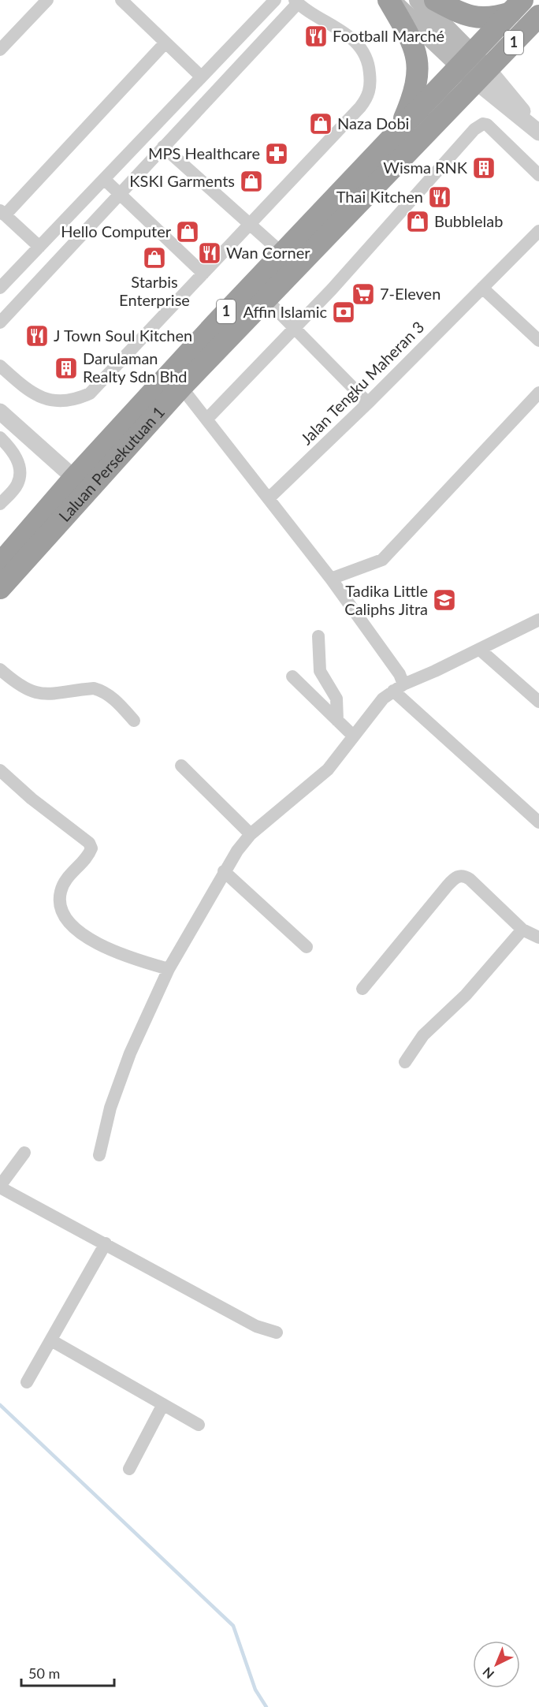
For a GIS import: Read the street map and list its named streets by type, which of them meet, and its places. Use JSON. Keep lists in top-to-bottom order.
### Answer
{
  "streets": {
    "highway": ["1", "Laluan Persekutuan 1"],
    "street": ["Jalan Tengku Maheran 3"]
  },
  "places": {
    "restaurant": [
      "Football Marché",
      "Thai Kitchen",
      "Wan Corner",
      "J Town Soul Kitchen"
    ],
    "shop": [
      "Naza Dobi",
      "KSKI Garments",
      "Bubblelab",
      "Hello Computer",
      "Starbis Enterprise"
    ],
    "pharmacy": ["MPS Healthcare"],
    "building": ["Wisma RNK", "Darulaman Realty Sdn Bhd"],
    "supermarket": ["7-Eleven"],
    "bank": ["Affin Islamic"],
    "school or university": ["Tadika Little Caliphs Jitra"]
  },
  "scale_bar": "50 m",
  "north": "bottom left"
}
